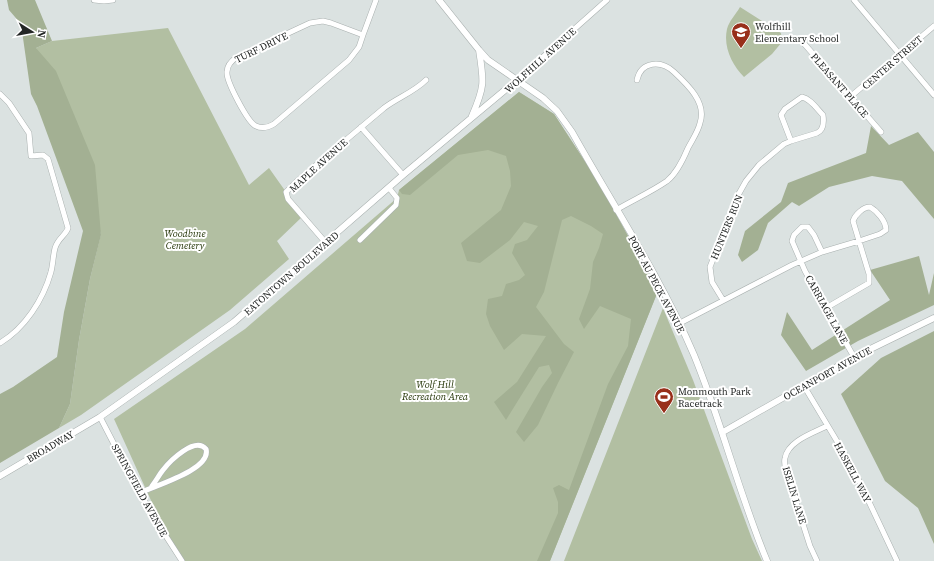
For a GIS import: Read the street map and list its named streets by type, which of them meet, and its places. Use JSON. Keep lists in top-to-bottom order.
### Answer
{
  "streets": {
    "street": [
      "TURF DRIVE",
      "WOLFHILL AVENUE",
      "CENTER STREET",
      "PLEASANT PLACE",
      "MAPLE AVENUE",
      "HUNTERS RUN",
      "EATONTOWN BOULEVARD",
      "PORT AU PECK AVENUE",
      "CARRIAGE LANE",
      "OCEANPORT AVENUE",
      "BROADWAY",
      "HASKELL WAY",
      "SPRINGFIELD AVENUE",
      "ISELIN LANE"
    ]
  },
  "crossings": [
    ["WOLFHILL AVENUE", "EATONTOWN BOULEVARD"],
    ["WOLFHILL AVENUE", "PORT AU PECK AVENUE"],
    ["CENTER STREET", "PLEASANT PLACE"],
    ["MAPLE AVENUE", "EATONTOWN BOULEVARD"],
    ["EATONTOWN BOULEVARD", "BROADWAY"],
    ["EATONTOWN BOULEVARD", "SPRINGFIELD AVENUE"],
    ["PORT AU PECK AVENUE", "OCEANPORT AVENUE"],
    ["CARRIAGE LANE", "OCEANPORT AVENUE"],
    ["OCEANPORT AVENUE", "HASKELL WAY"],
    ["BROADWAY", "SPRINGFIELD AVENUE"],
    ["HASKELL WAY", "ISELIN LANE"]
  ],
  "parks": ["Woodbine Cemetery", "Wolf Hill Recreation Area"],
  "places": {
    "school or university": ["Wolfhill Elementary School"],
    "sports": ["Monmouth Park Racetrack"]
  },
  "north": "right"
}
